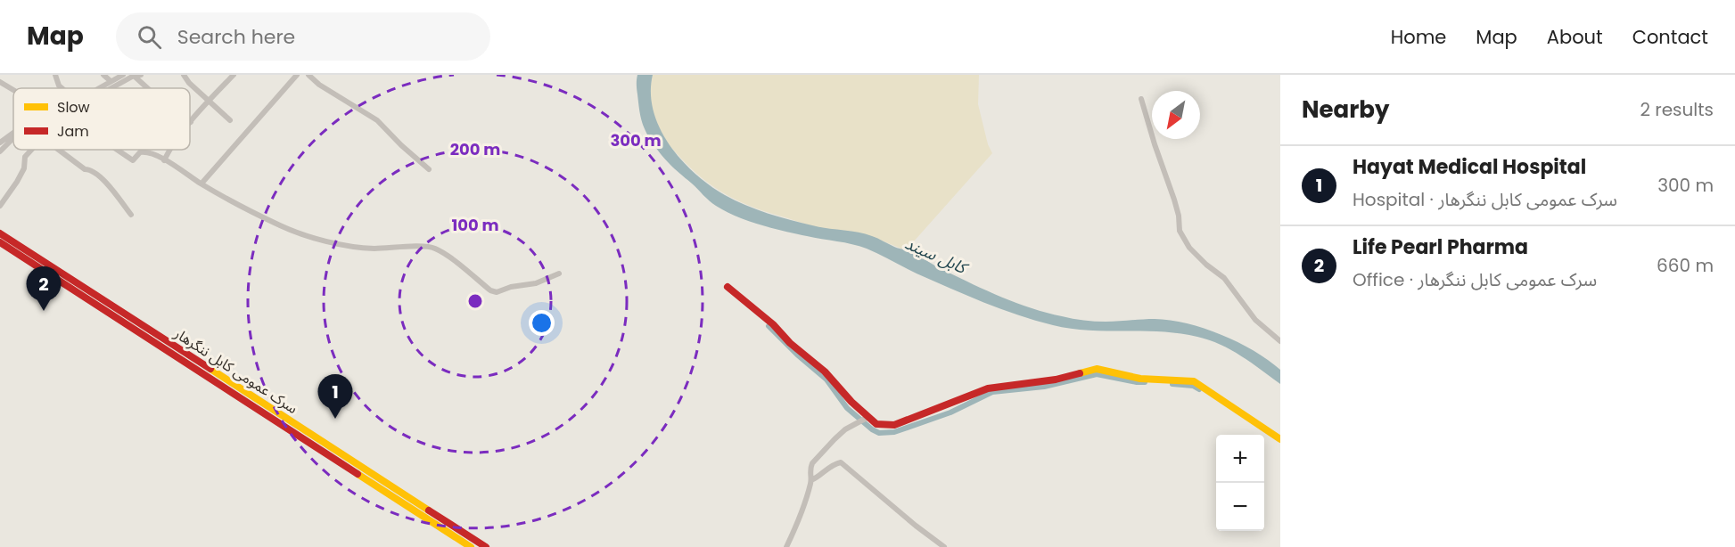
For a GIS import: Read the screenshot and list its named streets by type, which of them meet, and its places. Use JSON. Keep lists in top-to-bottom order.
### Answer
{
  "streets": {
    "main road": ["سرک عمومی کابل ننگرهار"]
  },
  "water": ["کابل سيند"],
  "legend": ["Slow", "Jam"],
  "north": "bottom left",
  "page": {
    "header": "Map",
    "search": "Search here",
    "nav": [
      "Home",
      "Map",
      "About",
      "Contact"
    ],
    "heading": ["Nearby", "2 results"],
    "list": [
      {
        "mark": "1",
        "name": "Hayat Medical Hospital",
        "note": "Hospital · سرک عمومی کابل ننگرهار",
        "value": "300 m"
      },
      {
        "mark": "2",
        "name": "Life Pearl Pharma",
        "note": "Office · سرک عمومی کابل ننگرهار",
        "value": "660 m"
      }
    ],
    "pins": ["2", "1"],
    "map_buttons": ["+", "−"]
  },
  "rings": ["300 m", "200 m", "100 m"]
}
